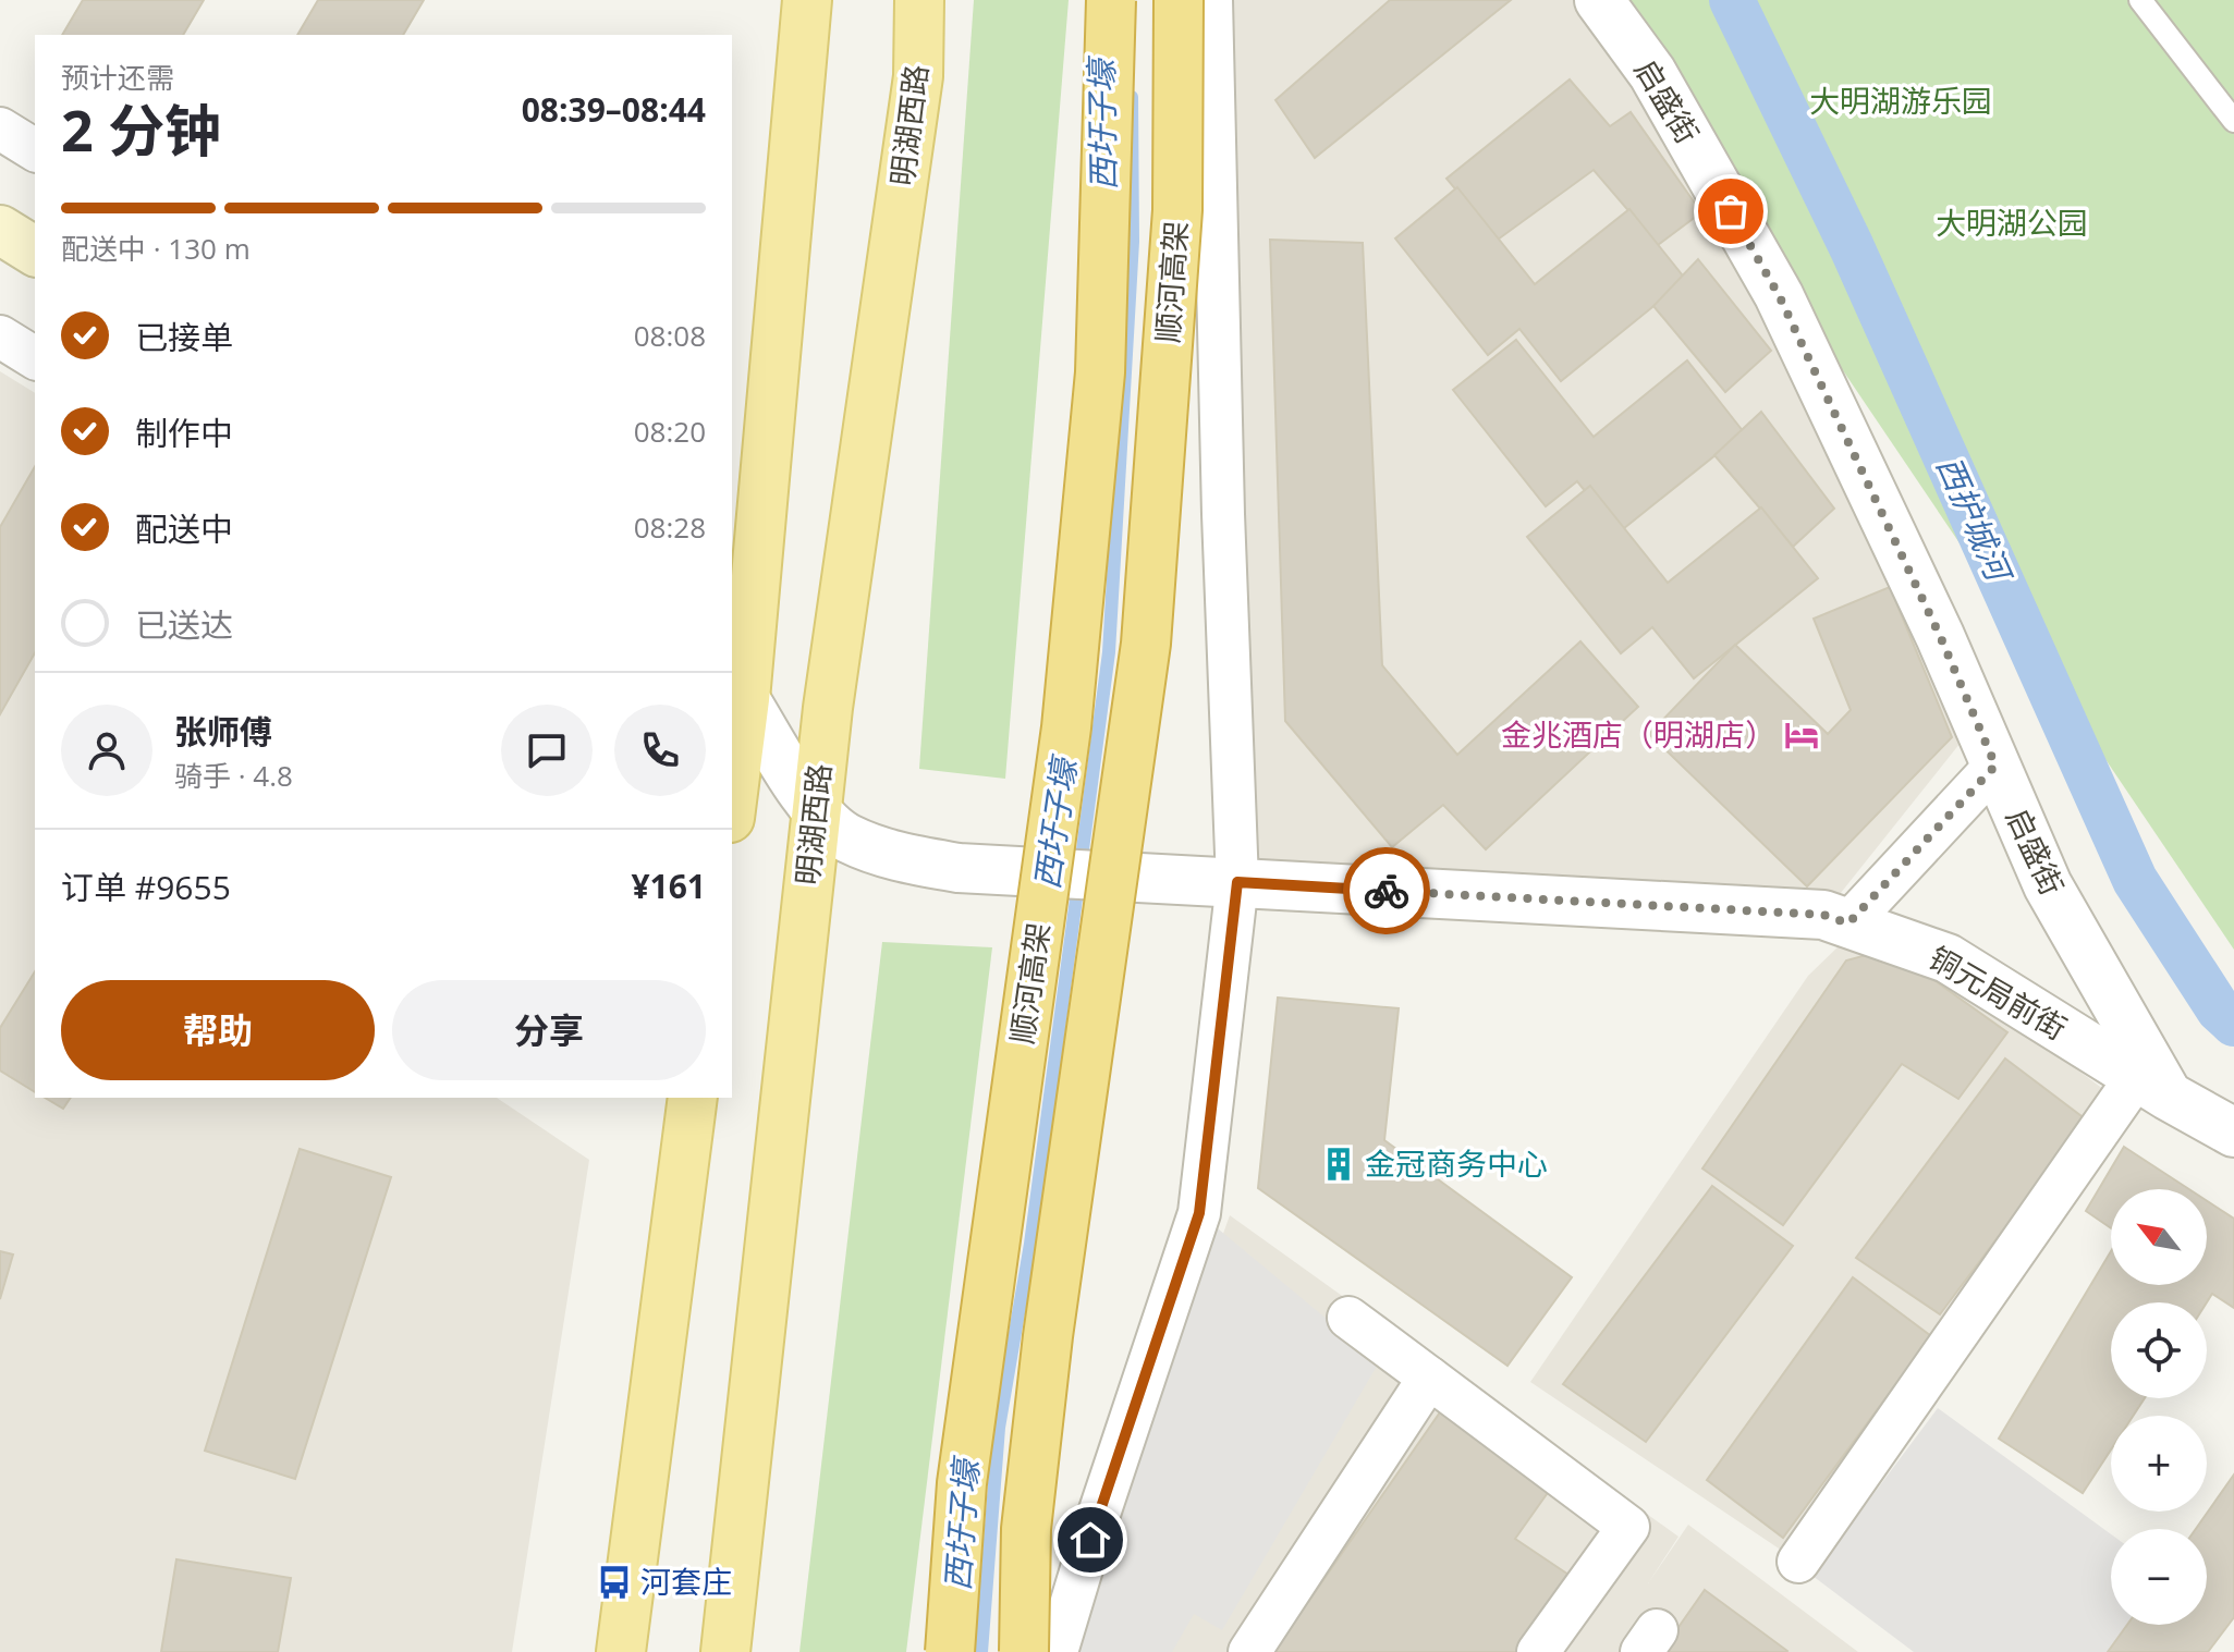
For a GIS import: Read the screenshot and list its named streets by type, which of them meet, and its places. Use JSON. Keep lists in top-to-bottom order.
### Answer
{
  "streets": {
    "highway": ["顺河高架"],
    "main road": ["明湖西路"],
    "street": ["启盛街", "铜元局前街"]
  },
  "crossings": [
    ["启盛街", "铜元局前街"],
    ["明湖西路", "铜元局前街"]
  ],
  "water": ["西圩子壕", "西护城河"],
  "parks": ["大明湖游乐园", "大明湖公园"],
  "places": {
    "hotel": ["金兆酒店（明湖店）"],
    "building": ["金冠商务中心"],
    "bus stop": ["河套庄"]
  },
  "north": "top left",
  "page": {
    "heading": ["2 分钟", "预计还需", "08:39–08:44"],
    "panel": [
      "张师傅",
      "骑手 · 4.8",
      "订单 #9655",
      "¥161"
    ],
    "bar": "配送中 · 130 m",
    "list": [
      ["已接单", "08:08"],
      ["制作中", "08:20"],
      ["配送中", "08:28"],
      "已送达"
    ],
    "buttons": ["帮助", "分享"],
    "map_buttons": ["+", "−"]
  }
}
